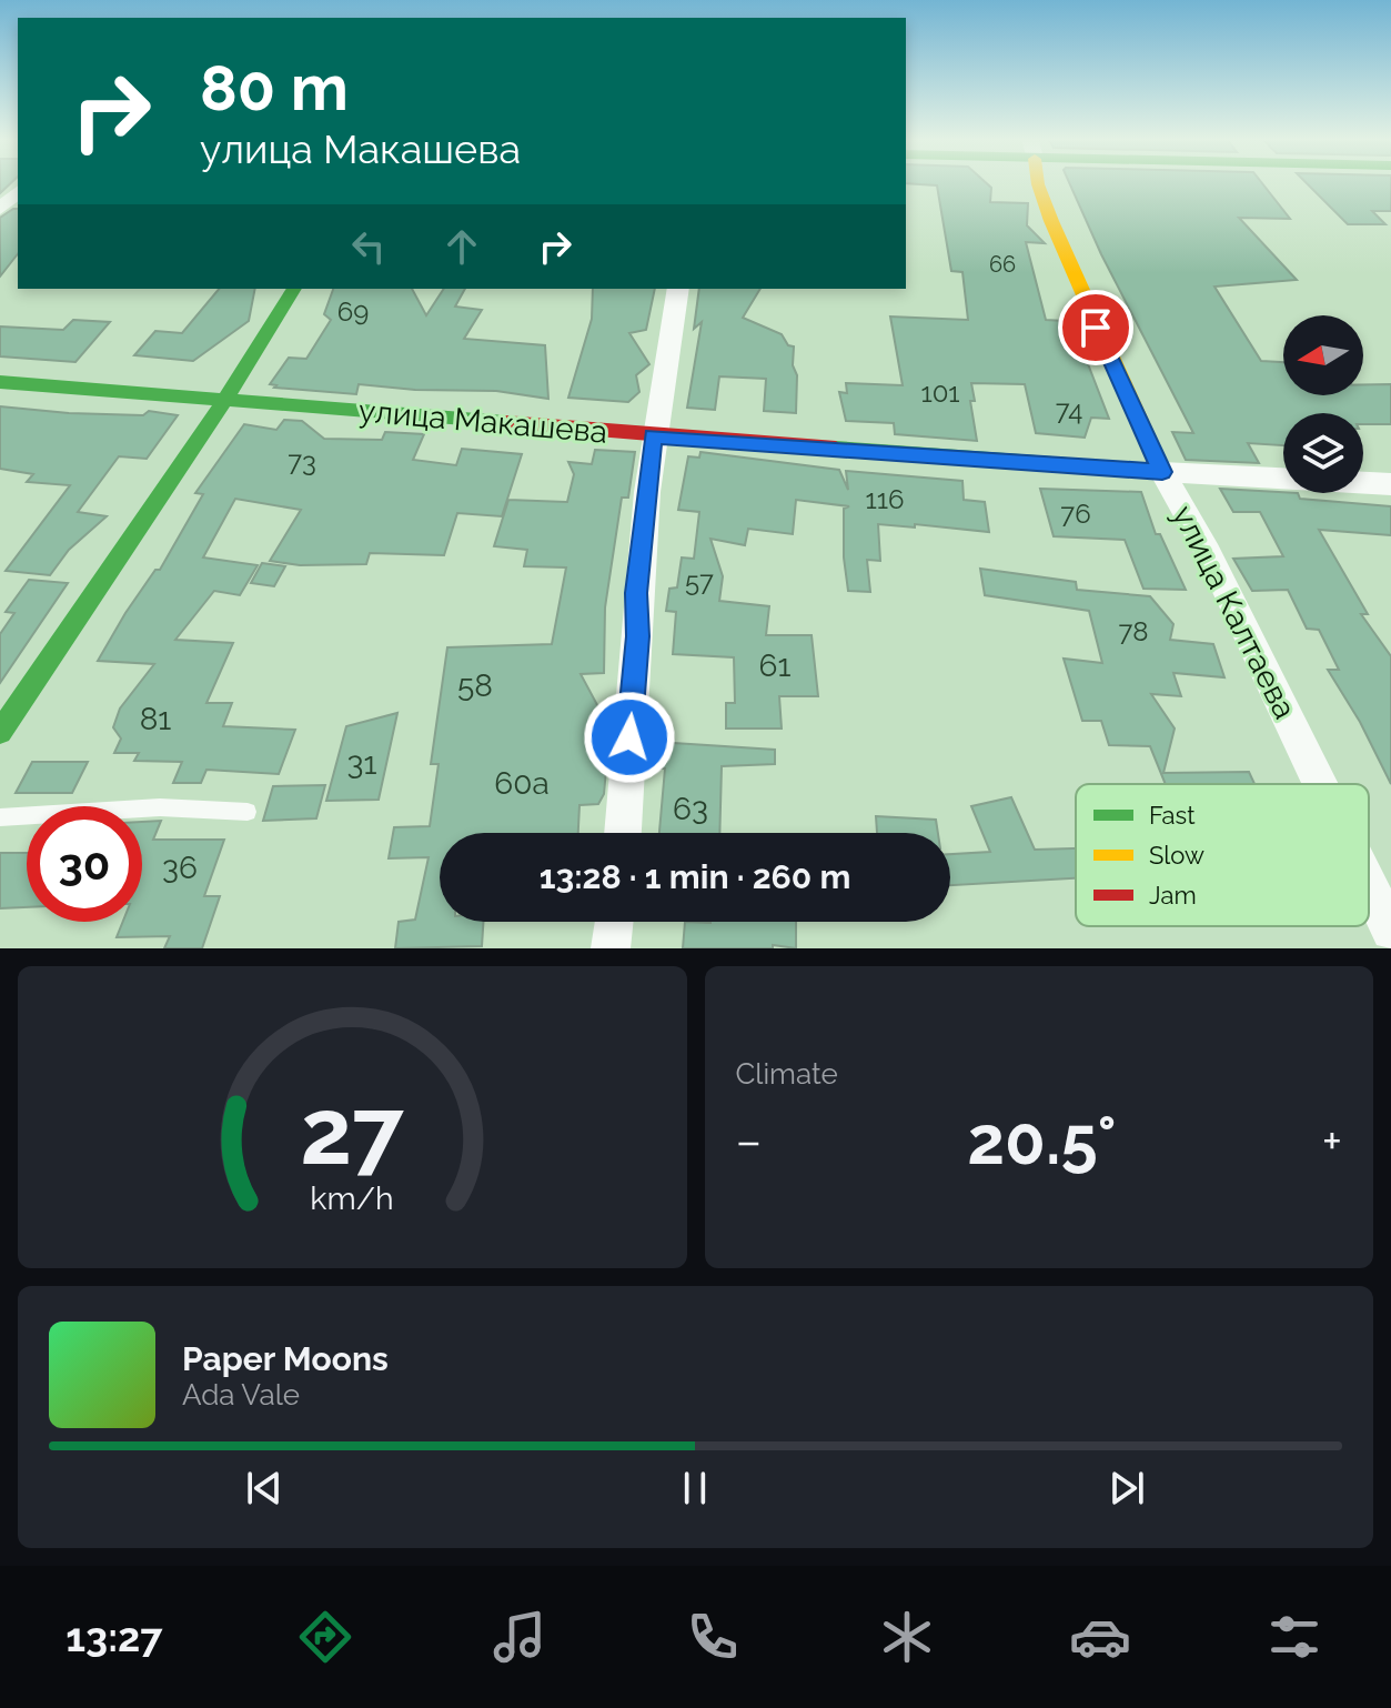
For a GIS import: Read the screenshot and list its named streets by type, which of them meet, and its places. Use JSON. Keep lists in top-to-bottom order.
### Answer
{
  "streets": {
    "street": ["улица Макашева", "улица Калтаева"]
  },
  "crossings": [
    ["улица Макашева", "улица Калтаева"]
  ],
  "house_numbers": [
    "66",
    "69",
    "101",
    "74",
    "73",
    "116",
    "76",
    "57",
    "78",
    "61",
    "58",
    "81",
    "31",
    "60а",
    "63",
    "36"
  ],
  "legend": ["Fast", "Slow", "Jam"],
  "north": "left",
  "page": {
    "turn": ["80 m", "улица Макашева"],
    "limit": "30",
    "trip": "13:28 · 1 min · 260 m",
    "tile": "Climate",
    "heat": ["−", "20.5°", "+"],
    "song": ["Paper Moons", "Ada Vale"],
    "tabs": "13:27",
    "gauge": ["27", "km/h"]
  }
}
